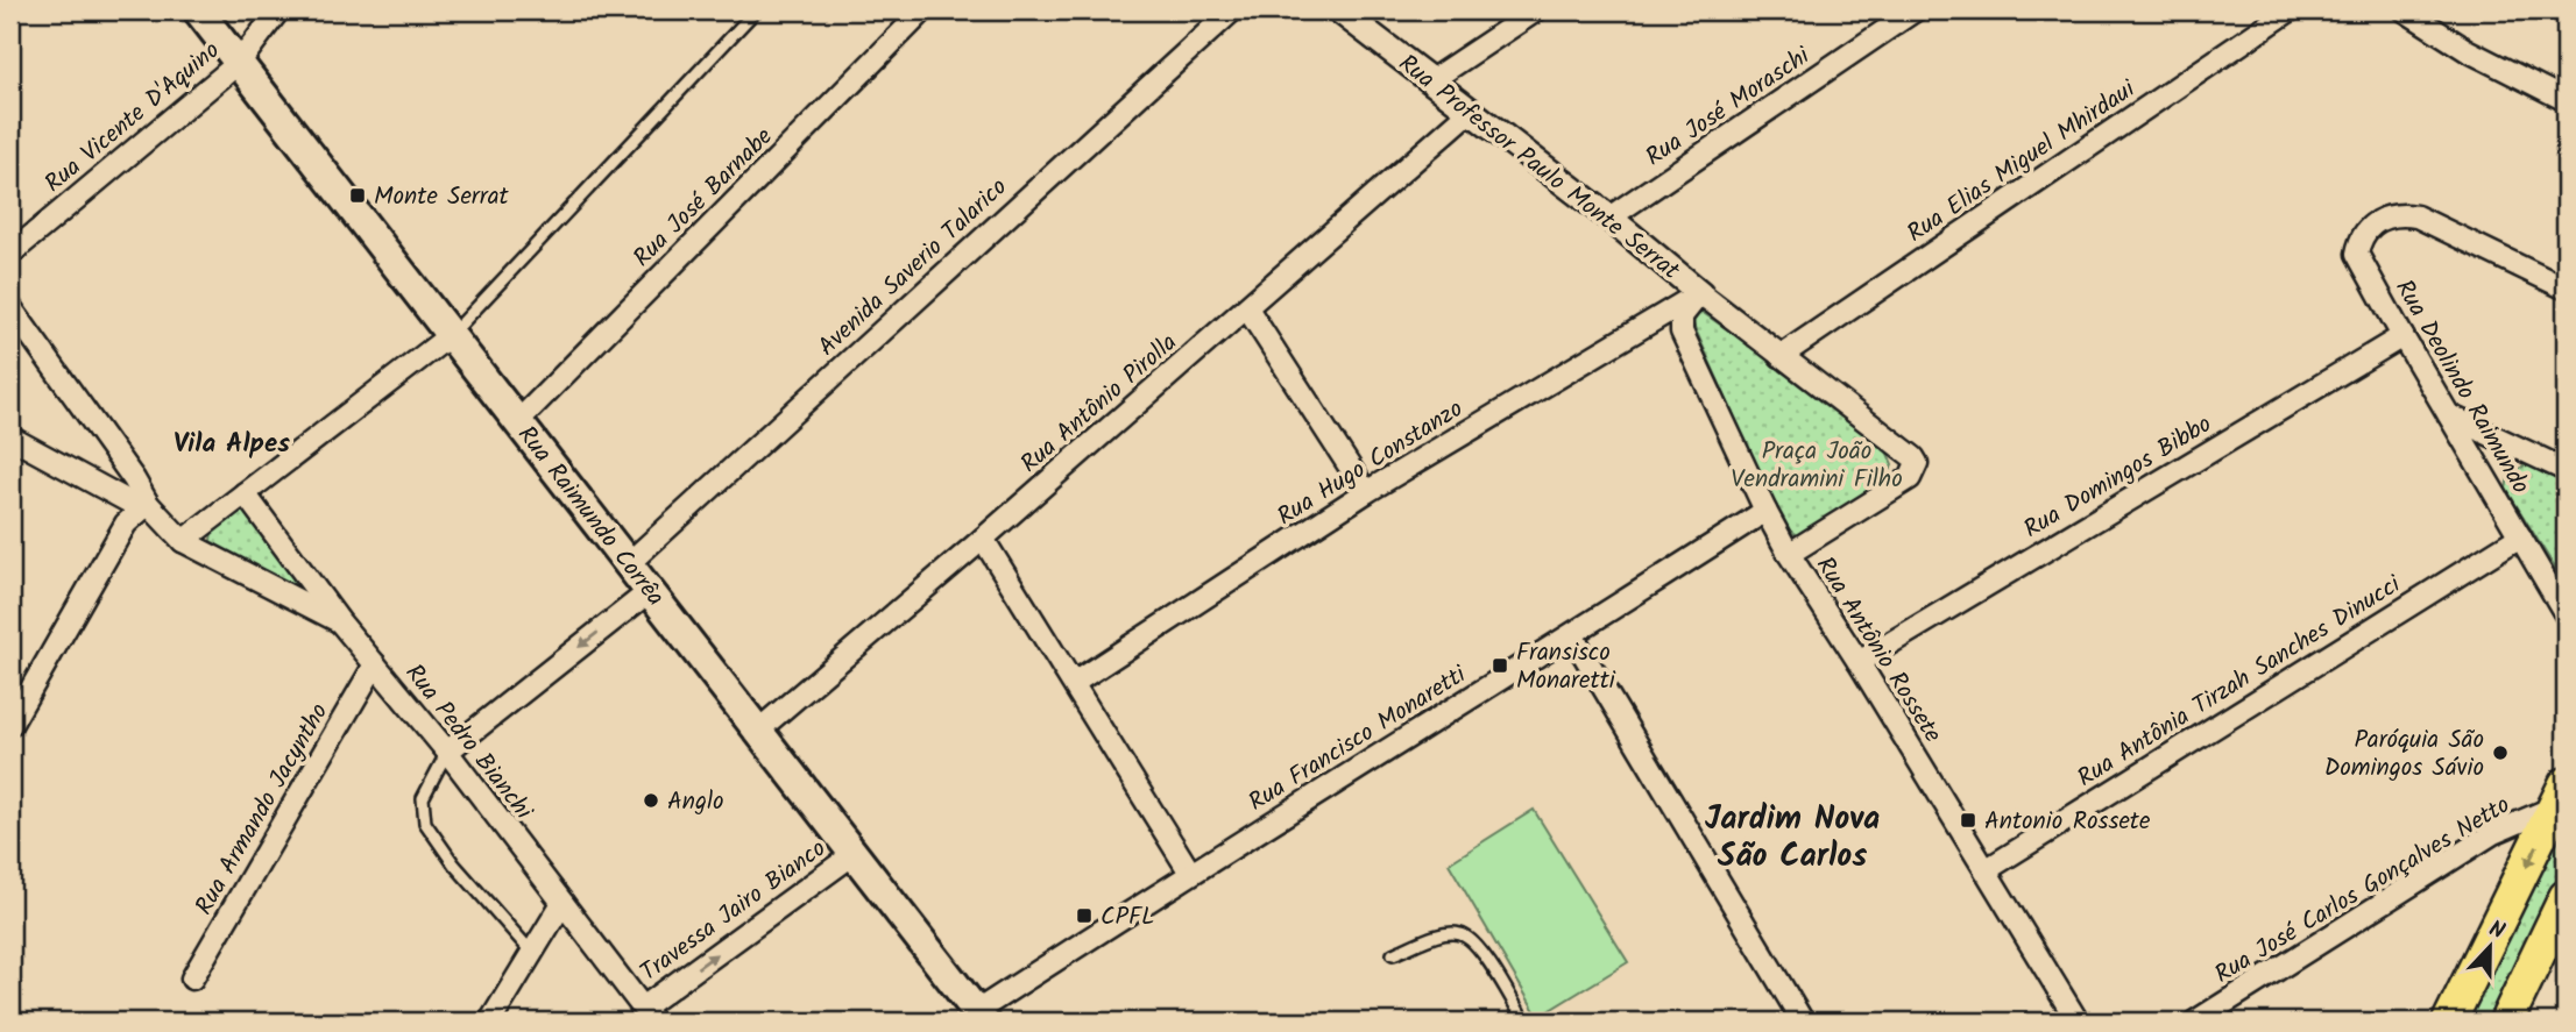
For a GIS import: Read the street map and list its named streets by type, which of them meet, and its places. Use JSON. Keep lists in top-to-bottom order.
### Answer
{
  "streets": {
    "main road": ["Rua Raimundo Corrêa"],
    "street": [
      "Rua José Moraschi",
      "Rua Vicente D'Aquino",
      "Rua Elias Miguel Mhirdaui",
      "Rua Professor Paulo Monte Serrat",
      "Rua José Barnabe",
      "Avenida Saverio Talarico",
      "Rua Deolindo Raimundo",
      "Rua Antônio Pirolla",
      "Rua Hugo Constanzo",
      "Rua Domingos Bibbo",
      "Rua Antônio Rossete",
      "Rua Antônia Tirzah Sanches Dinucci",
      "Rua Francisco Monaretti",
      "Rua Pedro Bianchi",
      "Rua Armando Jacyntho",
      "Rua José Carlos Gonçalves Netto",
      "Travessa Jairo Bianco"
    ]
  },
  "crossings": [
    ["Rua José Moraschi", "Rua Professor Paulo Monte Serrat"],
    ["Rua Vicente D'Aquino", "Rua Raimundo Corrêa"],
    ["Rua Professor Paulo Monte Serrat", "Rua Antônio Pirolla"],
    ["Rua Professor Paulo Monte Serrat", "Rua Hugo Constanzo"],
    ["Rua Professor Paulo Monte Serrat", "Rua Antônio Rossete"],
    ["Rua José Barnabe", "Rua Raimundo Corrêa"],
    ["Avenida Saverio Talarico", "Rua Raimundo Corrêa"],
    ["Rua Deolindo Raimundo", "Rua Domingos Bibbo"],
    ["Rua Deolindo Raimundo", "Rua Antônia Tirzah Sanches Dinucci"],
    ["Rua Antônio Pirolla", "Rua Raimundo Corrêa"],
    ["Rua Hugo Constanzo", "Rua Antônio Rossete"],
    ["Rua Domingos Bibbo", "Rua Antônio Rossete"],
    ["Rua Raimundo Corrêa", "Rua Francisco Monaretti"],
    ["Rua Raimundo Corrêa", "Travessa Jairo Bianco"],
    ["Rua Antônio Rossete", "Rua Antônia Tirzah Sanches Dinucci"],
    ["Rua Antônio Rossete", "Rua Francisco Monaretti"],
    ["Rua Pedro Bianchi", "Rua Armando Jacyntho"],
    ["Rua Pedro Bianchi", "Travessa Jairo Bianco"]
  ],
  "one_way": ["Travessa Jairo Bianco"],
  "districts": ["Vila Alpes", "Jardim Nova São Carlos"],
  "parks": ["Praça João Vendramini Filho"],
  "places": {
    "transit": [
      "Monte Serrat",
      "Fransisco Monaretti",
      "Antonio Rossete",
      "CPFL"
    ],
    "other": ["Paróquia São Domingos Sávio", "Anglo"]
  },
  "north": "top"
}
